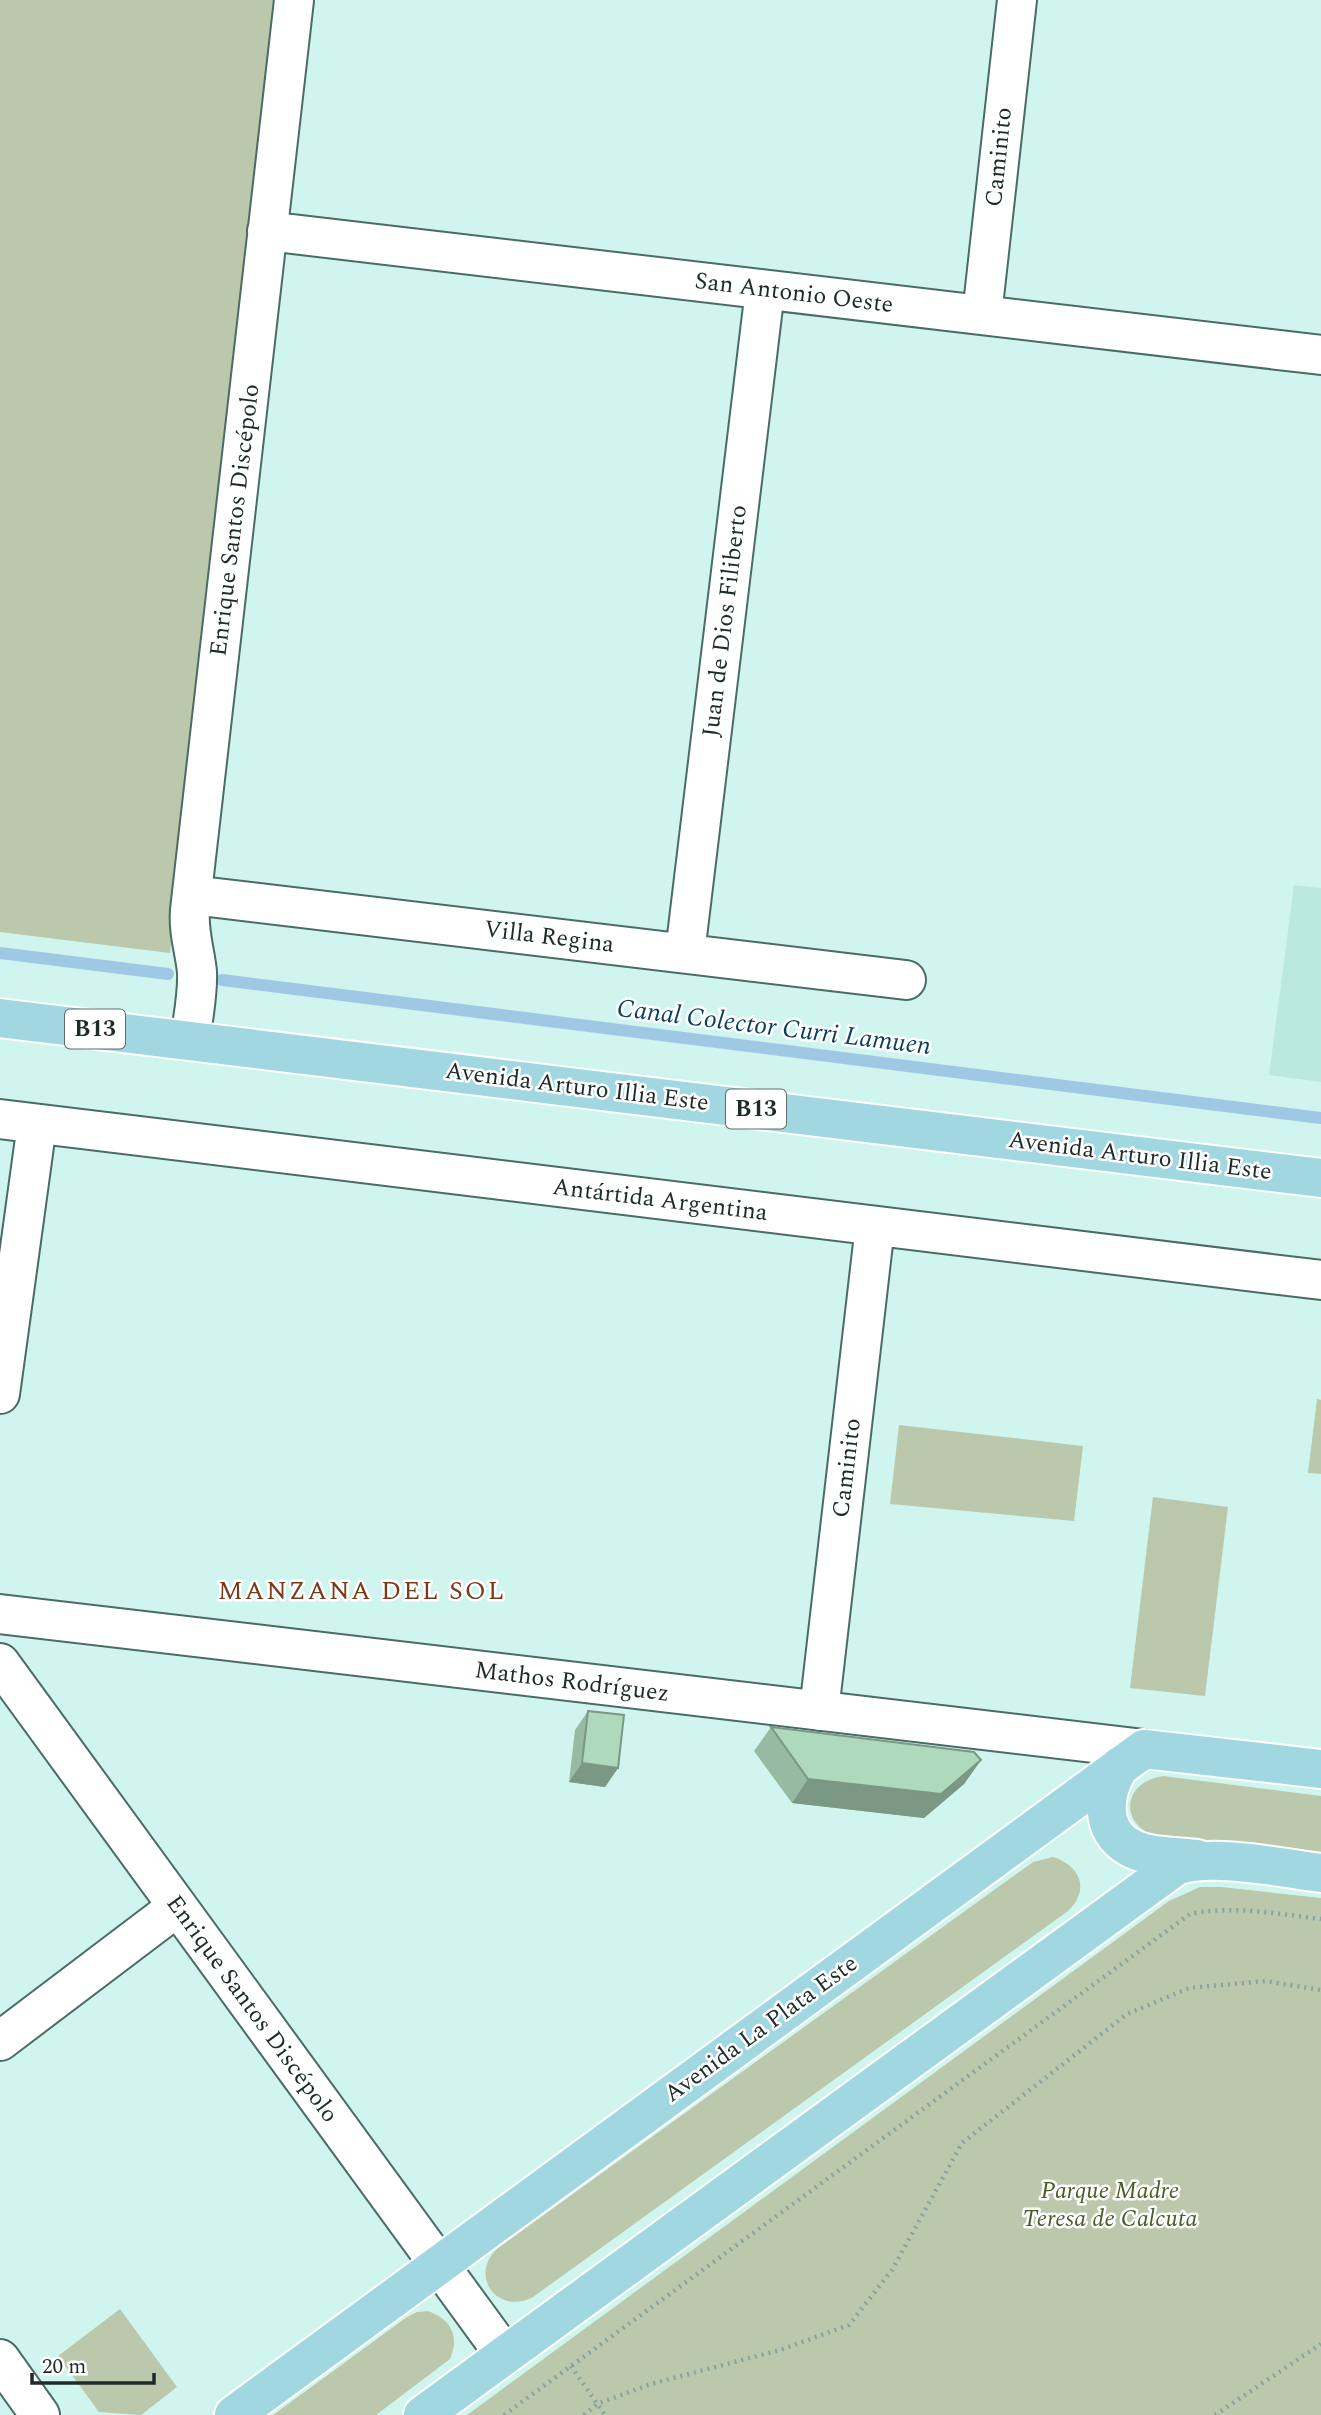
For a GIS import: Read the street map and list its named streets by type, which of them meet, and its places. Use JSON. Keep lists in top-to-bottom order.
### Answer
{
  "streets": {
    "main road": ["B13", "Avenida Arturo Illia Este", "Avenida La Plata Este"],
    "street": [
      "Caminito",
      "San Antonio Oeste",
      "Enrique Santos Discépolo",
      "Juan de Dios Filiberto",
      "Villa Regina",
      "Antártida Argentina",
      "Mathos Rodríguez"
    ]
  },
  "crossings": [
    ["Caminito", "San Antonio Oeste"],
    ["Caminito", "Antártida Argentina"],
    ["Caminito", "Mathos Rodríguez"],
    ["San Antonio Oeste", "Enrique Santos Discépolo"],
    ["San Antonio Oeste", "Juan de Dios Filiberto"],
    ["Enrique Santos Discépolo", "Villa Regina"],
    ["Enrique Santos Discépolo", "Avenida Arturo Illia Este"],
    ["Enrique Santos Discépolo", "Avenida La Plata Este"],
    ["Juan de Dios Filiberto", "Villa Regina"],
    ["Mathos Rodríguez", "Avenida La Plata Este"]
  ],
  "districts": ["MANZANA DEL SOL"],
  "water": ["Canal Colector Curri Lamuen"],
  "parks": ["Parque Madre Teresa de Calcuta"],
  "scale_bar": "20 m"
}
